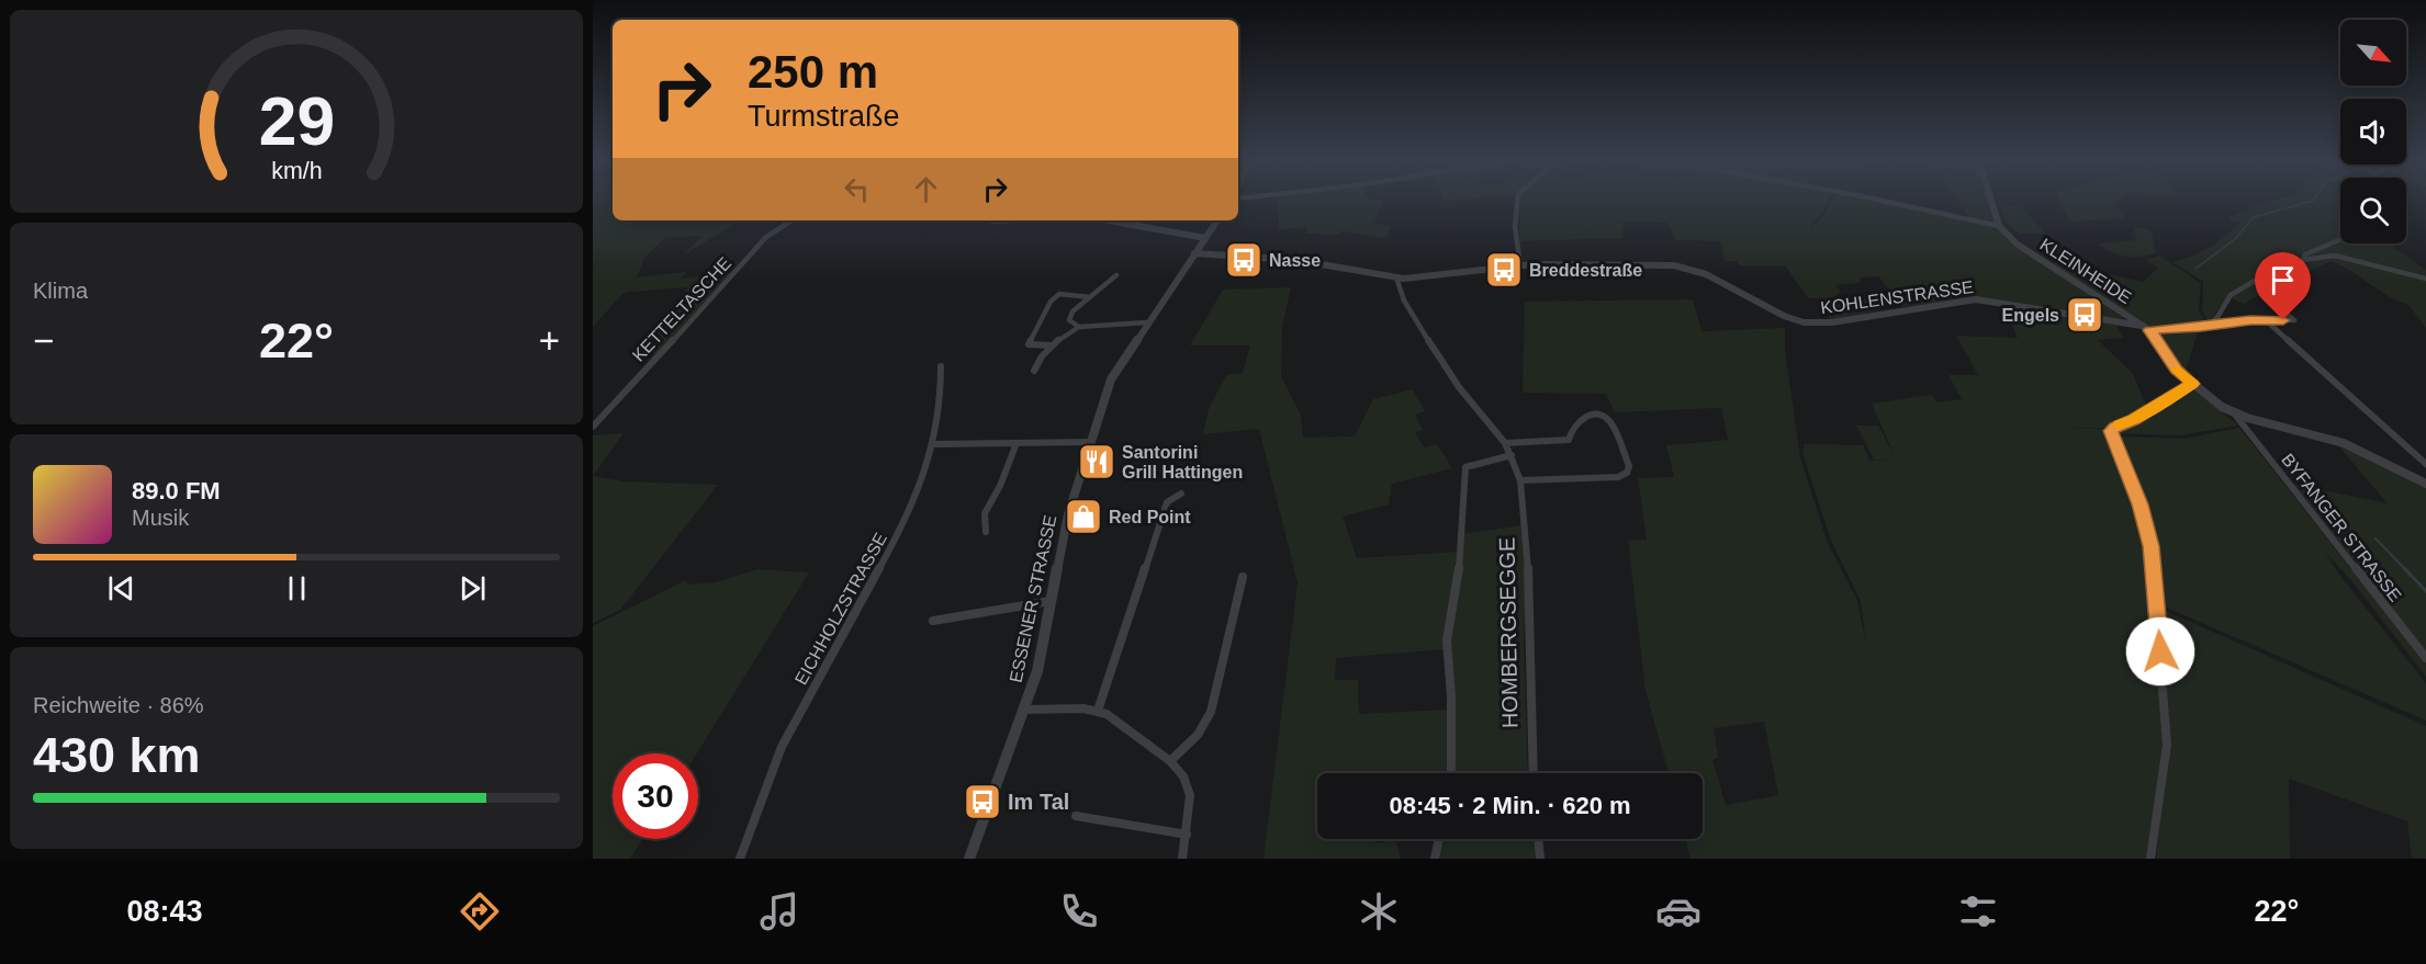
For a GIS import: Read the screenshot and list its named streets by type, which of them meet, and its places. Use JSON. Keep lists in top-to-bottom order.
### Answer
{
  "streets": {
    "street": [
      "KLEINHEIDE",
      "KOHLENSTRASSE",
      "KETTELTASCHE",
      "BYFANGER STRASSE",
      "ESSENER STRASSE",
      "EICHHOLZSTRASSE",
      "HOMBERGSEGGE"
    ]
  },
  "crossings": [
    ["KLEINHEIDE", "KOHLENSTRASSE"],
    ["KOHLENSTRASSE", "ESSENER STRASSE"],
    ["KOHLENSTRASSE", "HOMBERGSEGGE"]
  ],
  "places": {
    "bus stop": [
      "Nasse",
      "Breddestraße",
      "Engels",
      "Im Tal"
    ],
    "restaurant": ["Santorini Grill Hattingen"],
    "shop": ["Red Point"]
  },
  "north": "bottom right",
  "page": {
    "turn": ["250 m", "Turmstraße"],
    "tile": [
      "Klima",
      ["Reichweite · 86%", "430 km"]
    ],
    "heat": ["−", "22°", "+"],
    "song": ["89.0 FM", "Musik"],
    "limit": "30",
    "trip": "08:45 · 2 Min. · 620 m",
    "tabs": ["08:43", "22°"],
    "gauge": ["29", "km/h"]
  }
}
